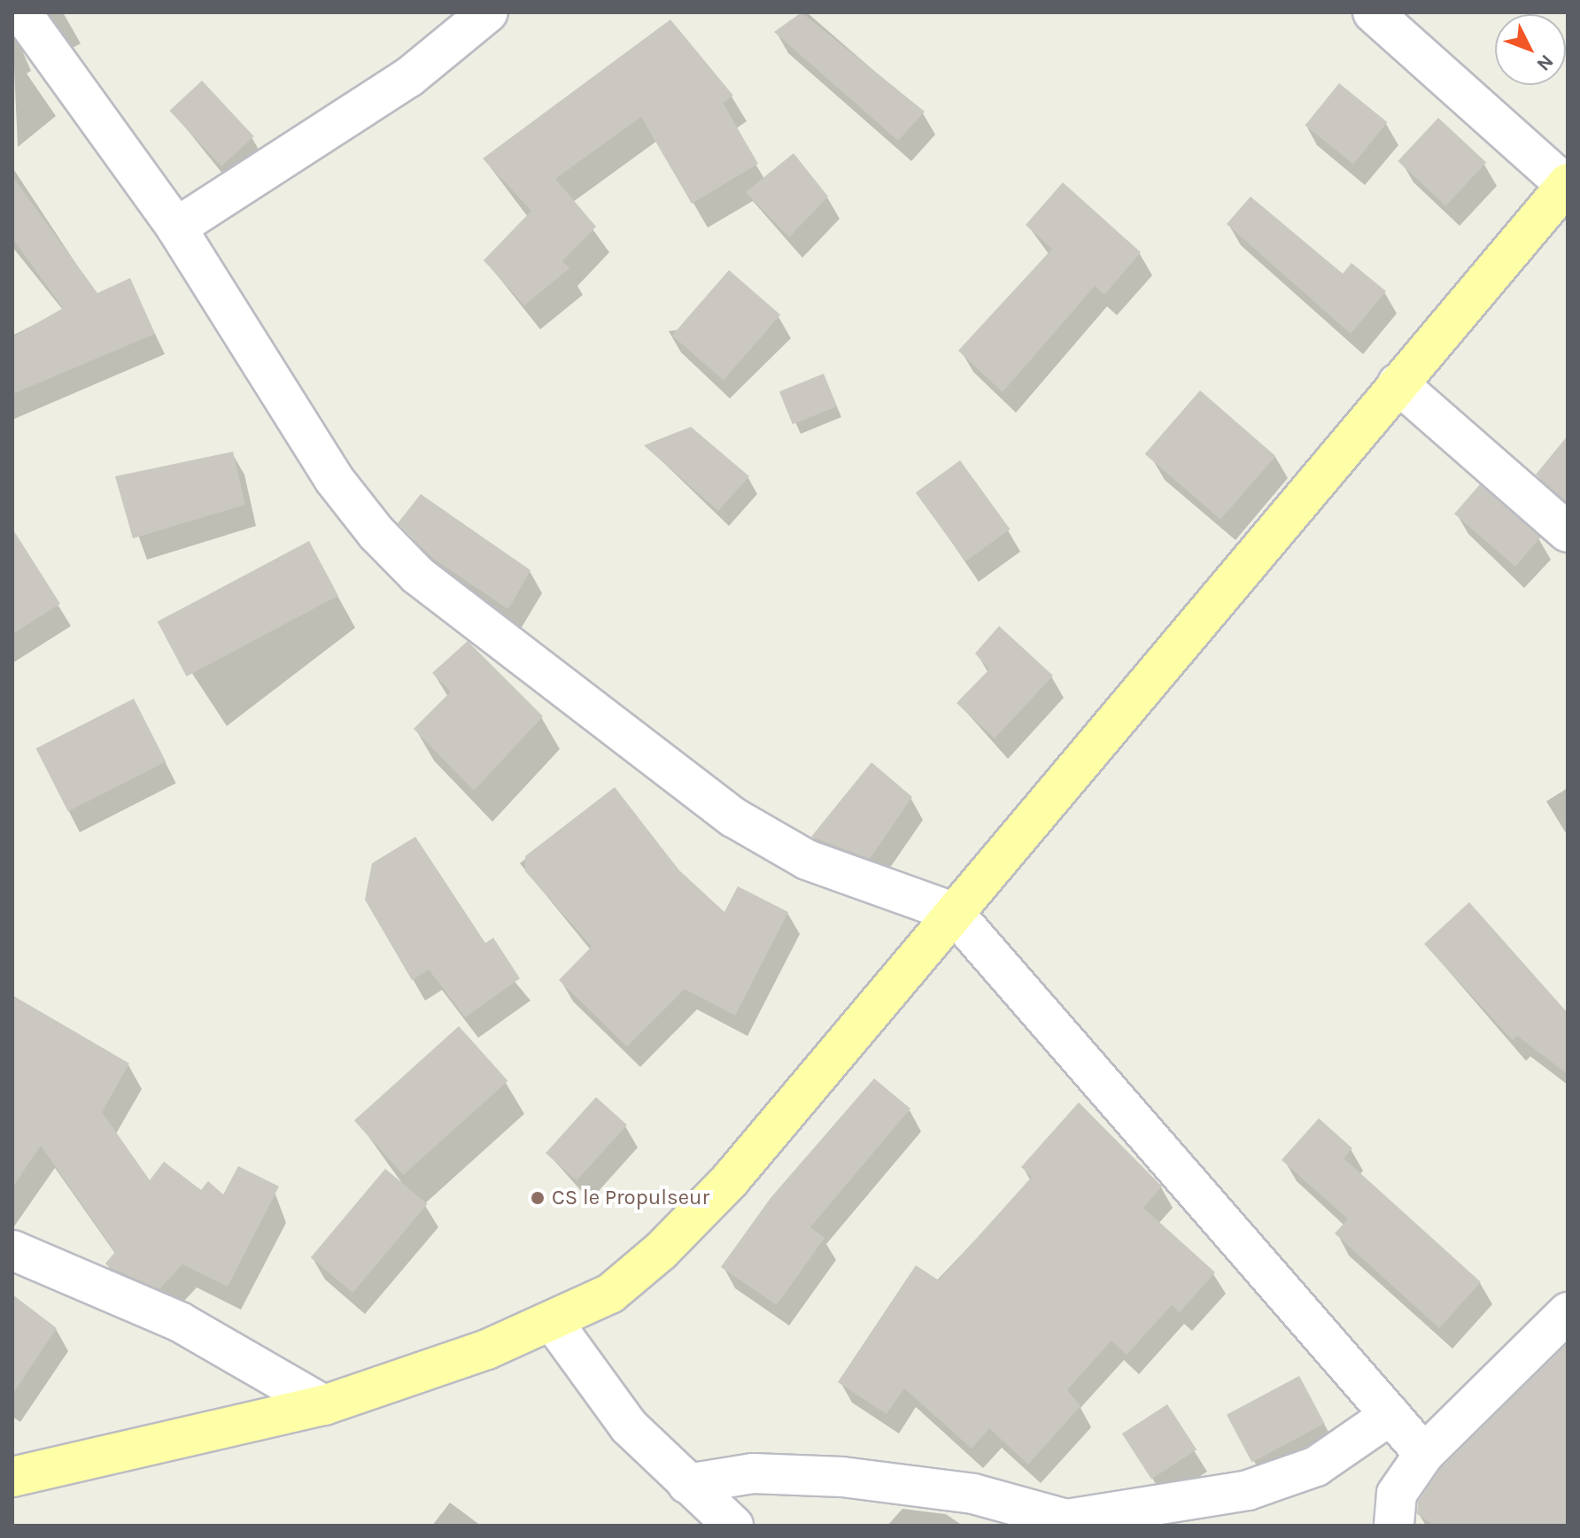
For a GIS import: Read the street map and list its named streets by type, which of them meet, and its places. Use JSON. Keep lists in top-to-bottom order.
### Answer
{
  "places": ["CS le Propulseur"],
  "north": "bottom right"
}
